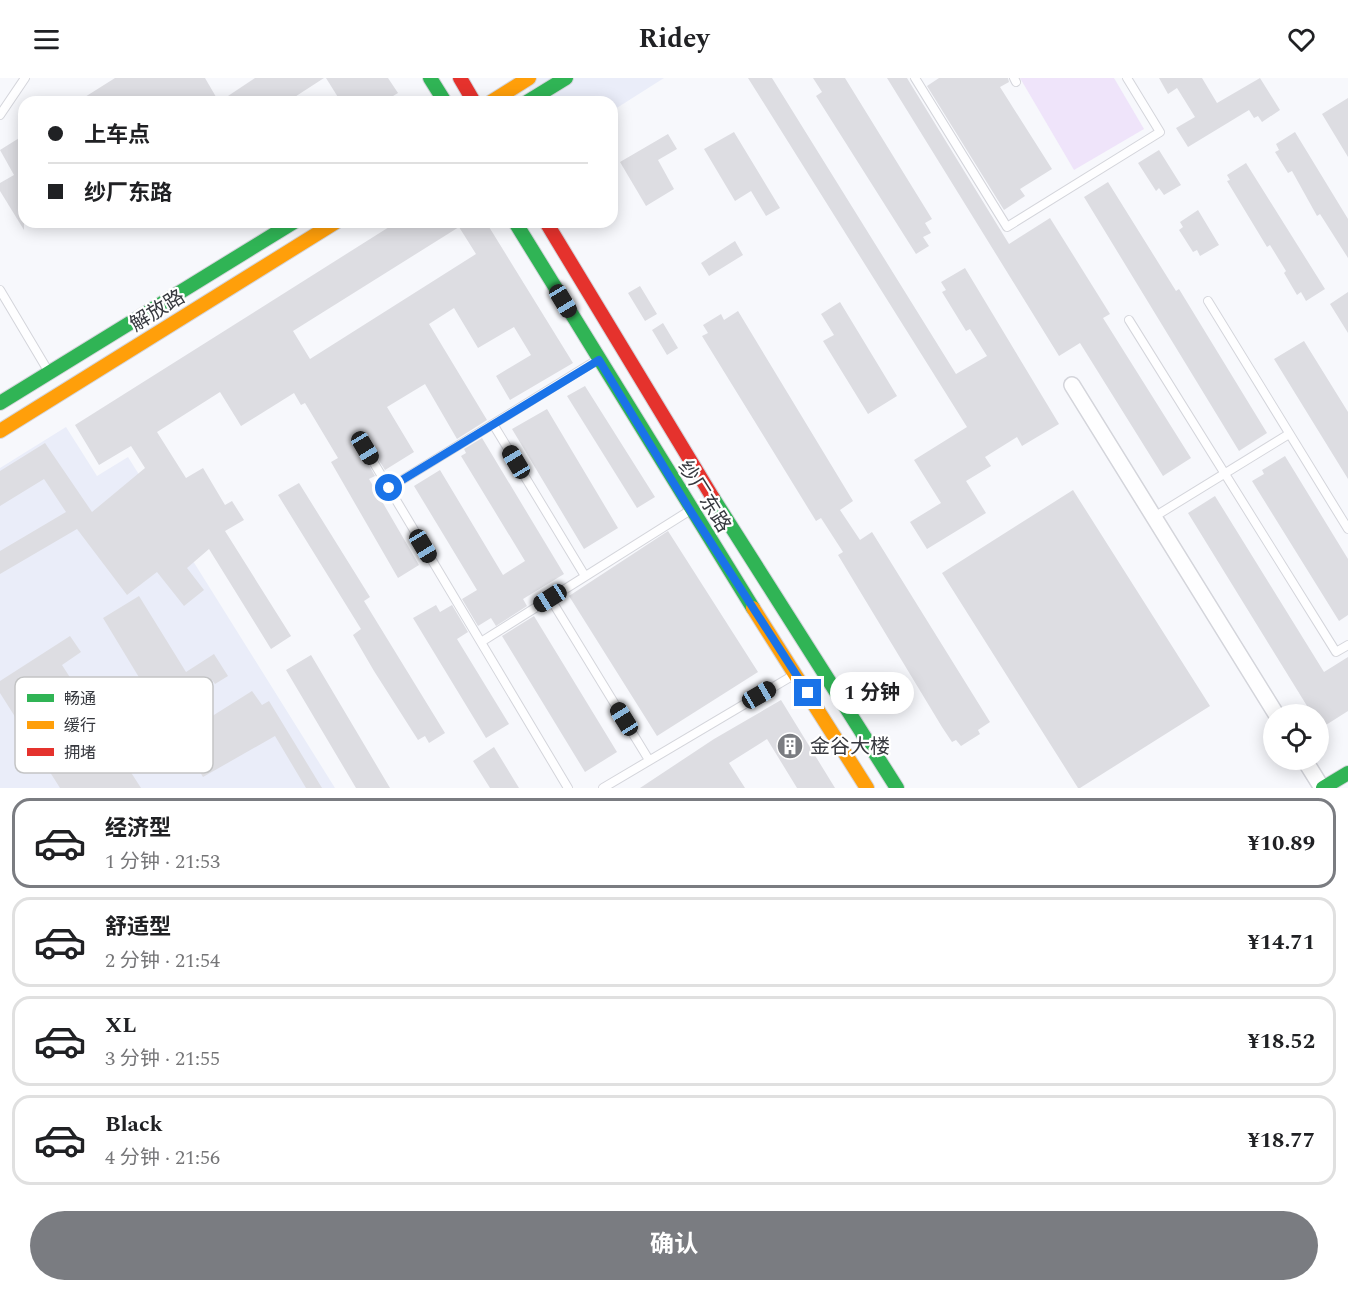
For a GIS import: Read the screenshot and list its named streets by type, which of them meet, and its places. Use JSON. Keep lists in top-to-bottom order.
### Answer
{
  "streets": {
    "main road": ["解放路", "纱厂东路"]
  },
  "places": {
    "building": ["金谷大楼"]
  },
  "legend": ["畅通", "缓行", "拥堵"],
  "page": {
    "header": "Ridey",
    "banner": ["上车点", "纱厂东路"],
    "bubble": "1 分钟",
    "list": [
      {
        "name": "经济型",
        "note": "1 分钟 · 21:53",
        "value": "¥10.89"
      },
      {
        "name": "舒适型",
        "note": "2 分钟 · 21:54",
        "value": "¥14.71"
      },
      {
        "name": "XL",
        "note": "3 分钟 · 21:55",
        "value": "¥18.52"
      },
      {
        "name": "Black",
        "note": "4 分钟 · 21:56",
        "value": "¥18.77"
      }
    ],
    "buttons": "确认"
  }
}
